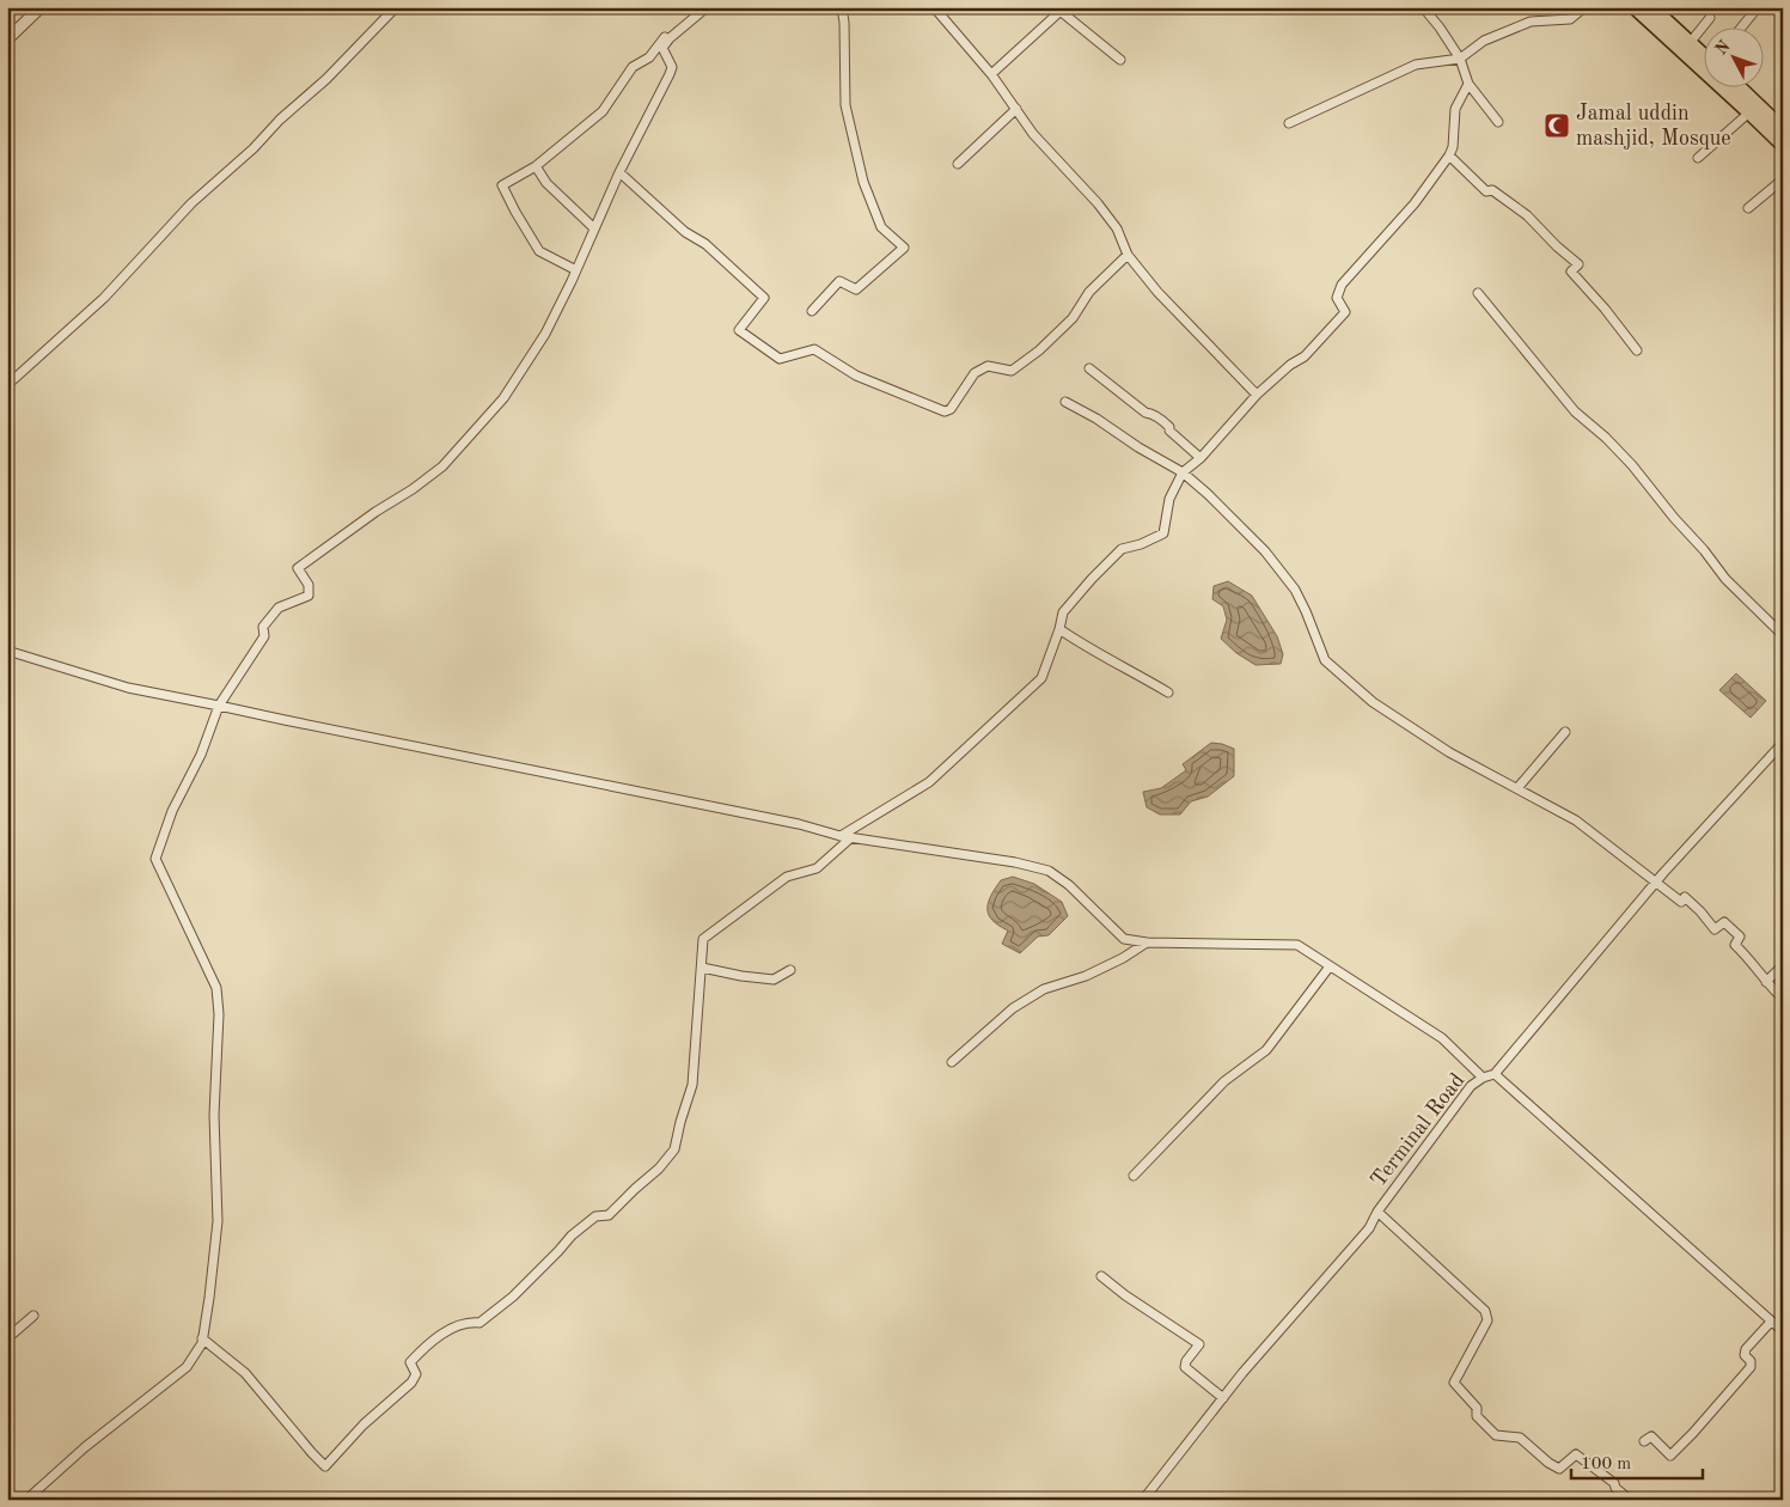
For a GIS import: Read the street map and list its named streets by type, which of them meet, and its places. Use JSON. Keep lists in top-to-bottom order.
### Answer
{
  "streets": {
    "street": ["Terminal Road"]
  },
  "places": {
    "mosque": ["Jamal uddin mashjid, Mosque"]
  },
  "scale_bar": "100 m",
  "north": "top left"
}
